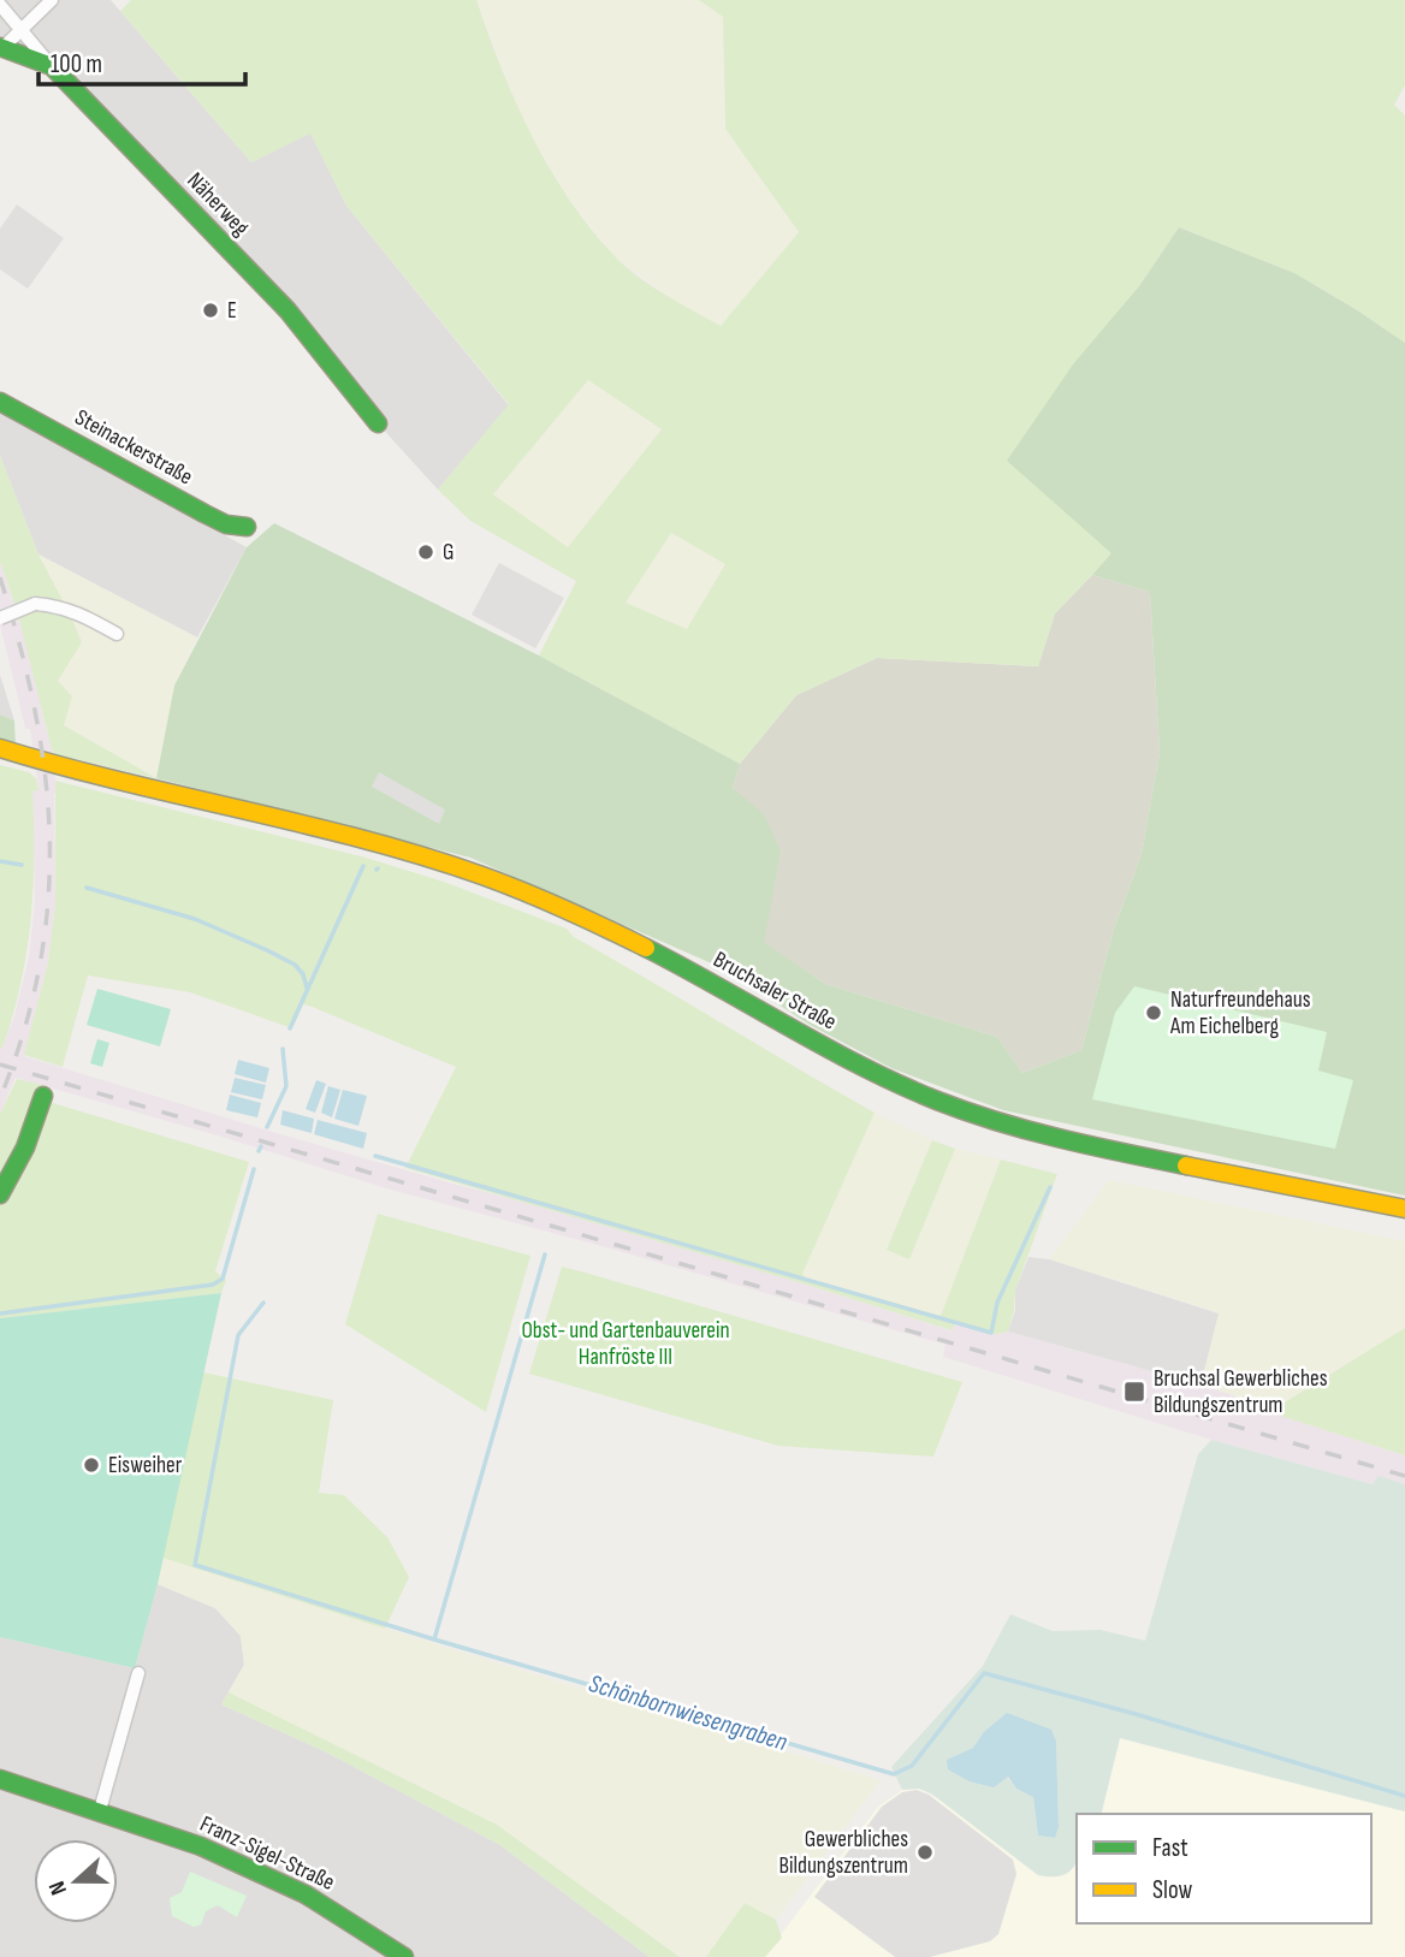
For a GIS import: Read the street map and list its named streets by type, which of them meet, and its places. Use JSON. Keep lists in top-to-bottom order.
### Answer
{
  "streets": {
    "main road": [
      "Näherweg",
      "Steinackerstraße",
      "Bruchsaler Straße",
      "Franz-Sigel-Straße"
    ]
  },
  "water": ["Schönbornwiesengraben"],
  "parks": ["Obst- und Gartenbauverein Hanfröste III"],
  "places": {
    "other": [
      "E",
      "G",
      "Naturfreundehaus Am Eichelberg",
      "Eisweiher",
      "Gewerbliches Bildungszentrum"
    ],
    "transit": ["Bruchsal Gewerbliches Bildungszentrum"]
  },
  "legend": ["Fast", "Slow"],
  "scale_bar": "100 m",
  "north": "left"
}
